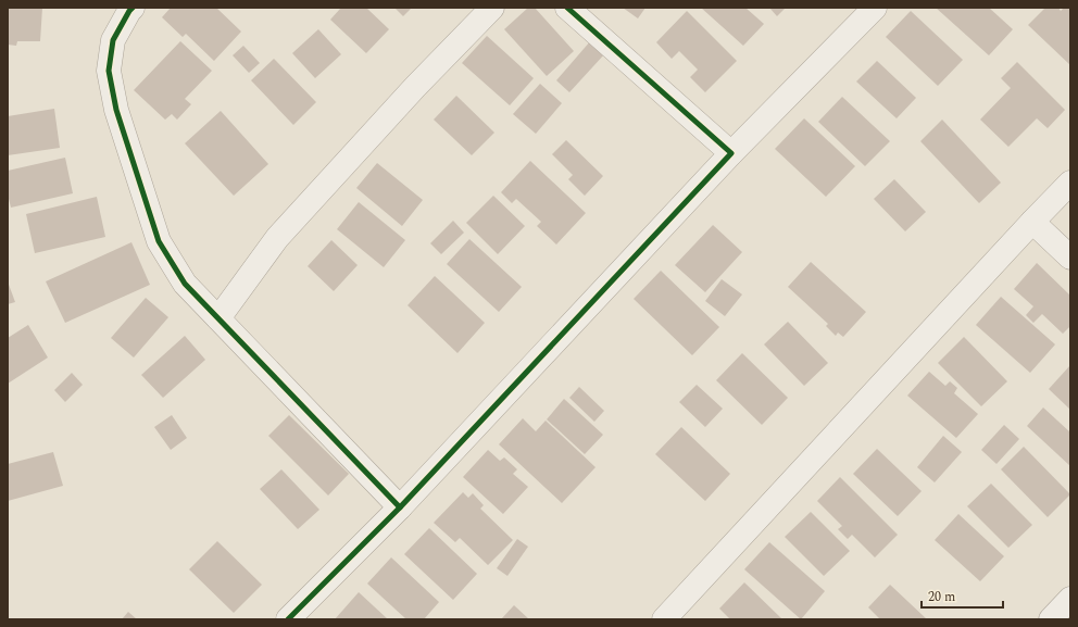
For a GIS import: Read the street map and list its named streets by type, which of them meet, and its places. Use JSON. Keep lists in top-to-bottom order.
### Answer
{
  "scale_bar": "20 m"
}
